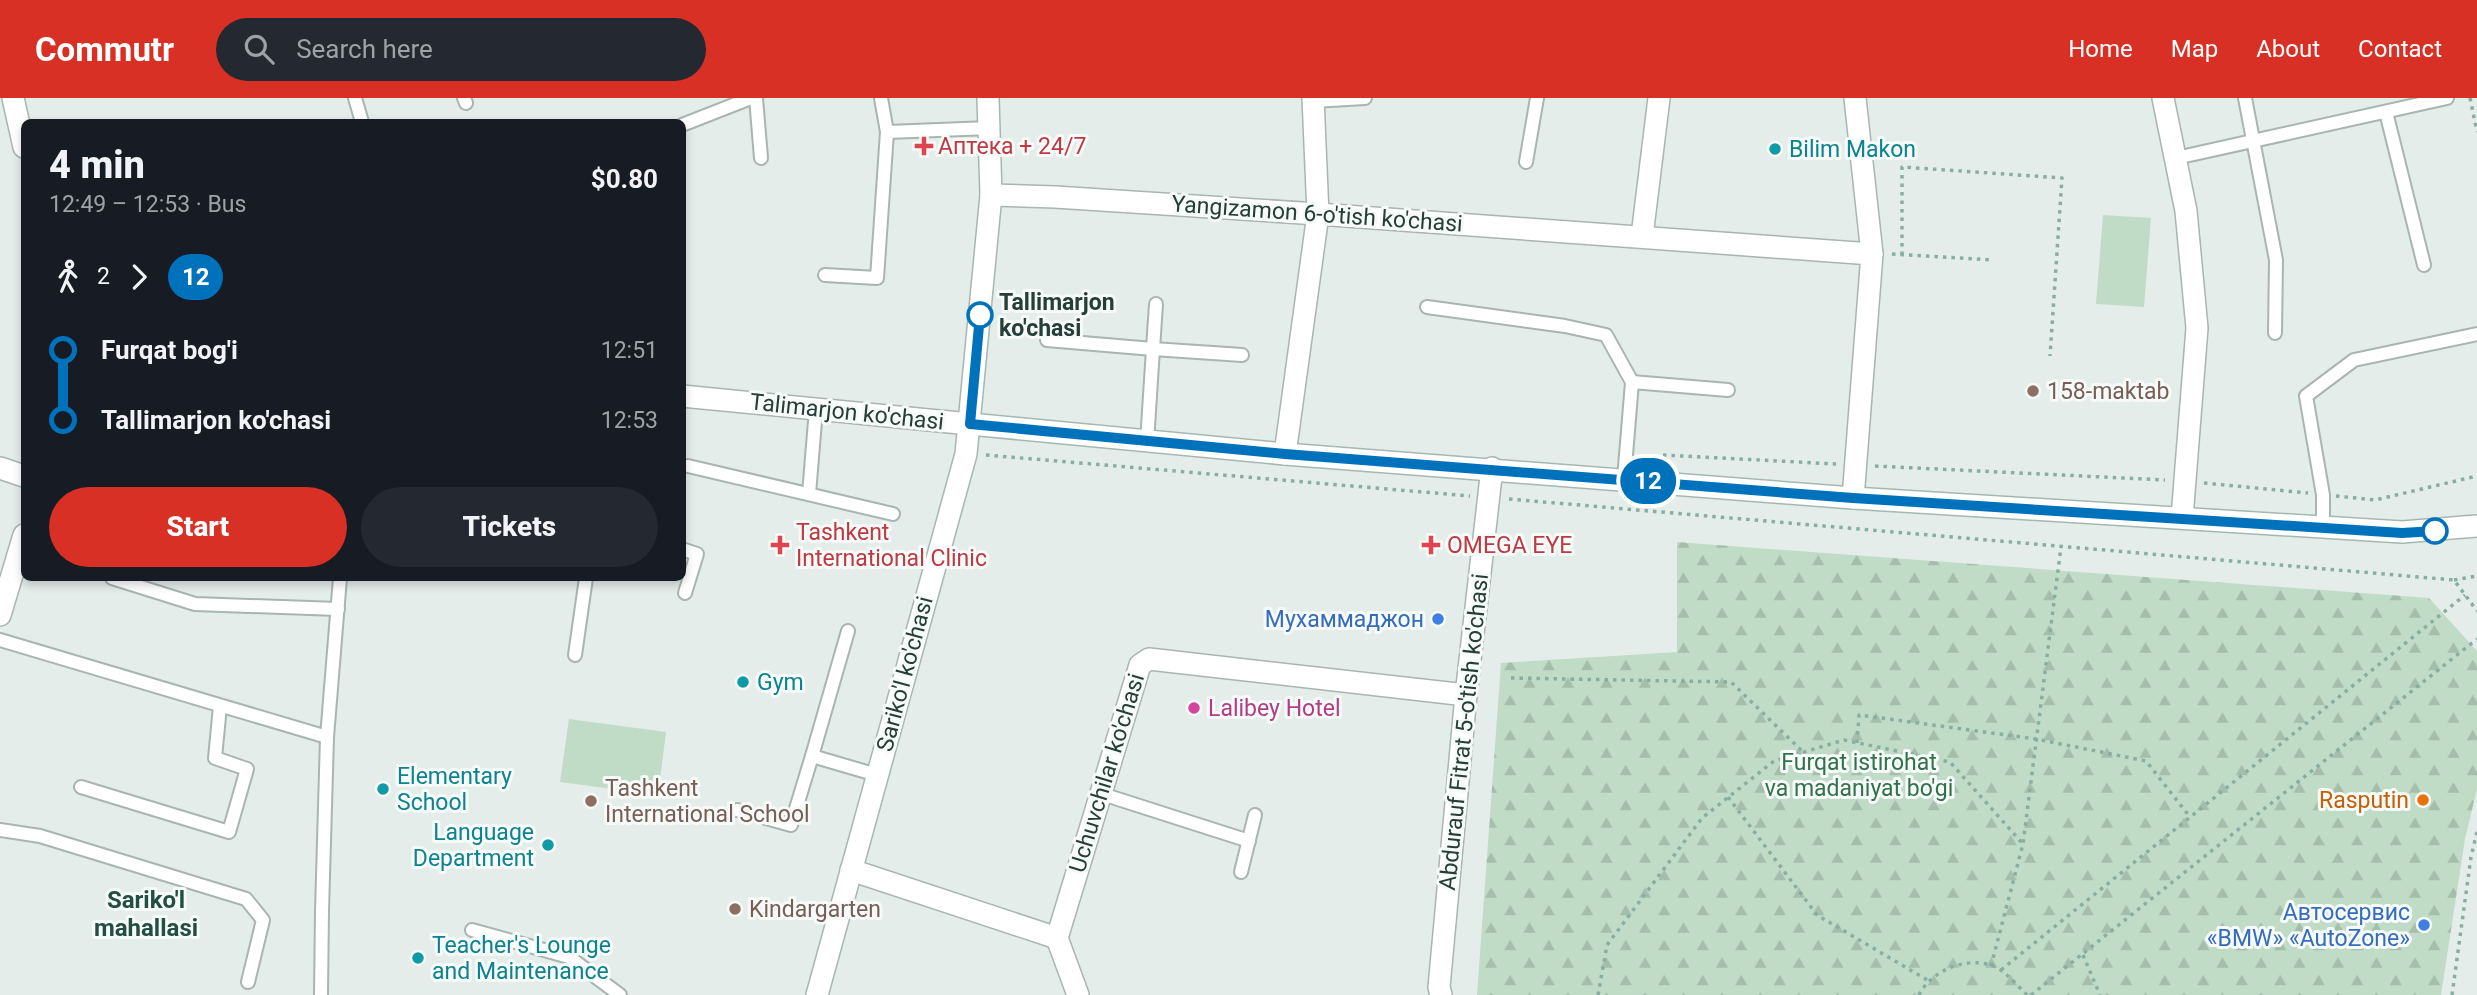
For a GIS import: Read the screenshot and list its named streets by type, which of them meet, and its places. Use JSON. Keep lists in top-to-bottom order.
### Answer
{
  "streets": {
    "street": [
      "Yangizamon 6-o'tish ko'chasi",
      "Talimarjon ko'chasi",
      "Sariko'l ko'chasi",
      "Abdurauf Fitrat 5-o'tish ko'chasi",
      "Uchuvchilar ko'chasi"
    ]
  },
  "crossings": [
    ["Yangizamon 6-o'tish ko'chasi", "Sariko'l ko'chasi"],
    ["Talimarjon ko'chasi", "Sariko'l ko'chasi"],
    ["Talimarjon ko'chasi", "Abdurauf Fitrat 5-o'tish ko'chasi"],
    ["Abdurauf Fitrat 5-o'tish ko'chasi", "Uchuvchilar ko'chasi"]
  ],
  "districts": ["Sariko'l mahallasi"],
  "parks": ["Furqat istirohat va madaniyat bo'gi"],
  "places": {
    "health": ["Аптека + 24/7", "Tashkent International Clinic", "OMEGA EYE"],
    "other": [
      "Bilim Makon",
      "Tallimarjon ko'chasi",
      "158-maktab",
      "Мухаммаджон",
      "Gym",
      "Lalibey Hotel",
      "Elementary School",
      "Rasputin",
      "Tashkent International School",
      "Language Department",
      "Kindargarten",
      "Автосервис «BMW» «AutoZone»",
      "Teacher's Lounge and Maintenance"
    ]
  },
  "lines": ["bus line 12"],
  "page": {
    "header": "Commutr",
    "search": "Search here",
    "nav": [
      "Home",
      "Map",
      "About",
      "Contact"
    ],
    "on_map": "12",
    "heading": ["4 min", "12:49 – 12:53 · Bus", "$0.80"],
    "legs": ["2", "12"],
    "list": [
      {
        "name": "Furqat bog'i",
        "value": "12:51"
      },
      {
        "name": "Tallimarjon ko'chasi",
        "value": "12:53"
      }
    ],
    "buttons": ["Start", "Tickets"]
  }
}
